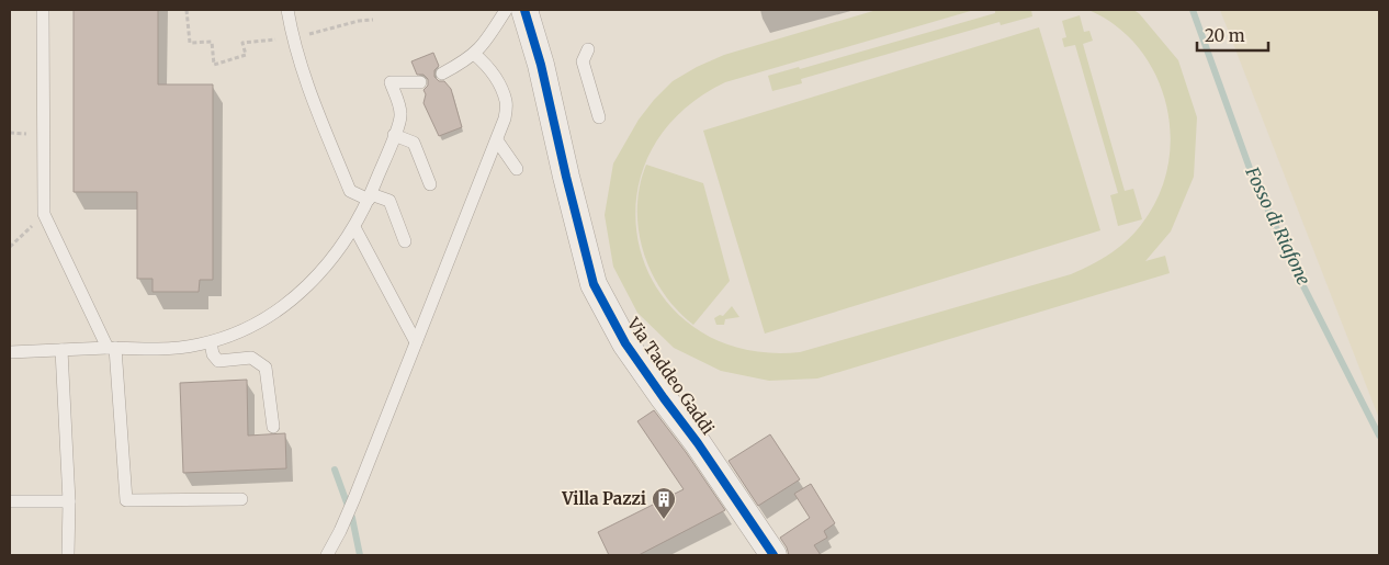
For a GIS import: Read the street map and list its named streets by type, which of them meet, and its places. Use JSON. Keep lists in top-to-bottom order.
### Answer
{
  "streets": {
    "street": ["Via Taddeo Gaddi"]
  },
  "water": ["Fosso di Riafone"],
  "places": {
    "building": ["Villa Pazzi"]
  },
  "scale_bar": "20 m"
}
